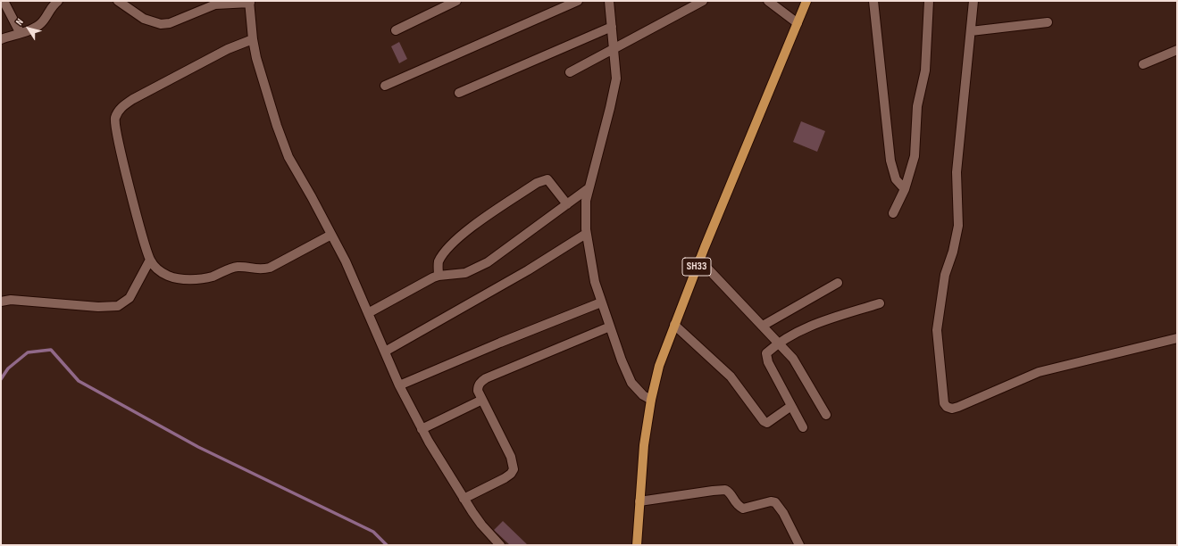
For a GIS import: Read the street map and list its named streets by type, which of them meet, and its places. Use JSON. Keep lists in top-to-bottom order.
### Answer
{
  "streets": {
    "main road": ["SH33"]
  },
  "north": "top left"
}
